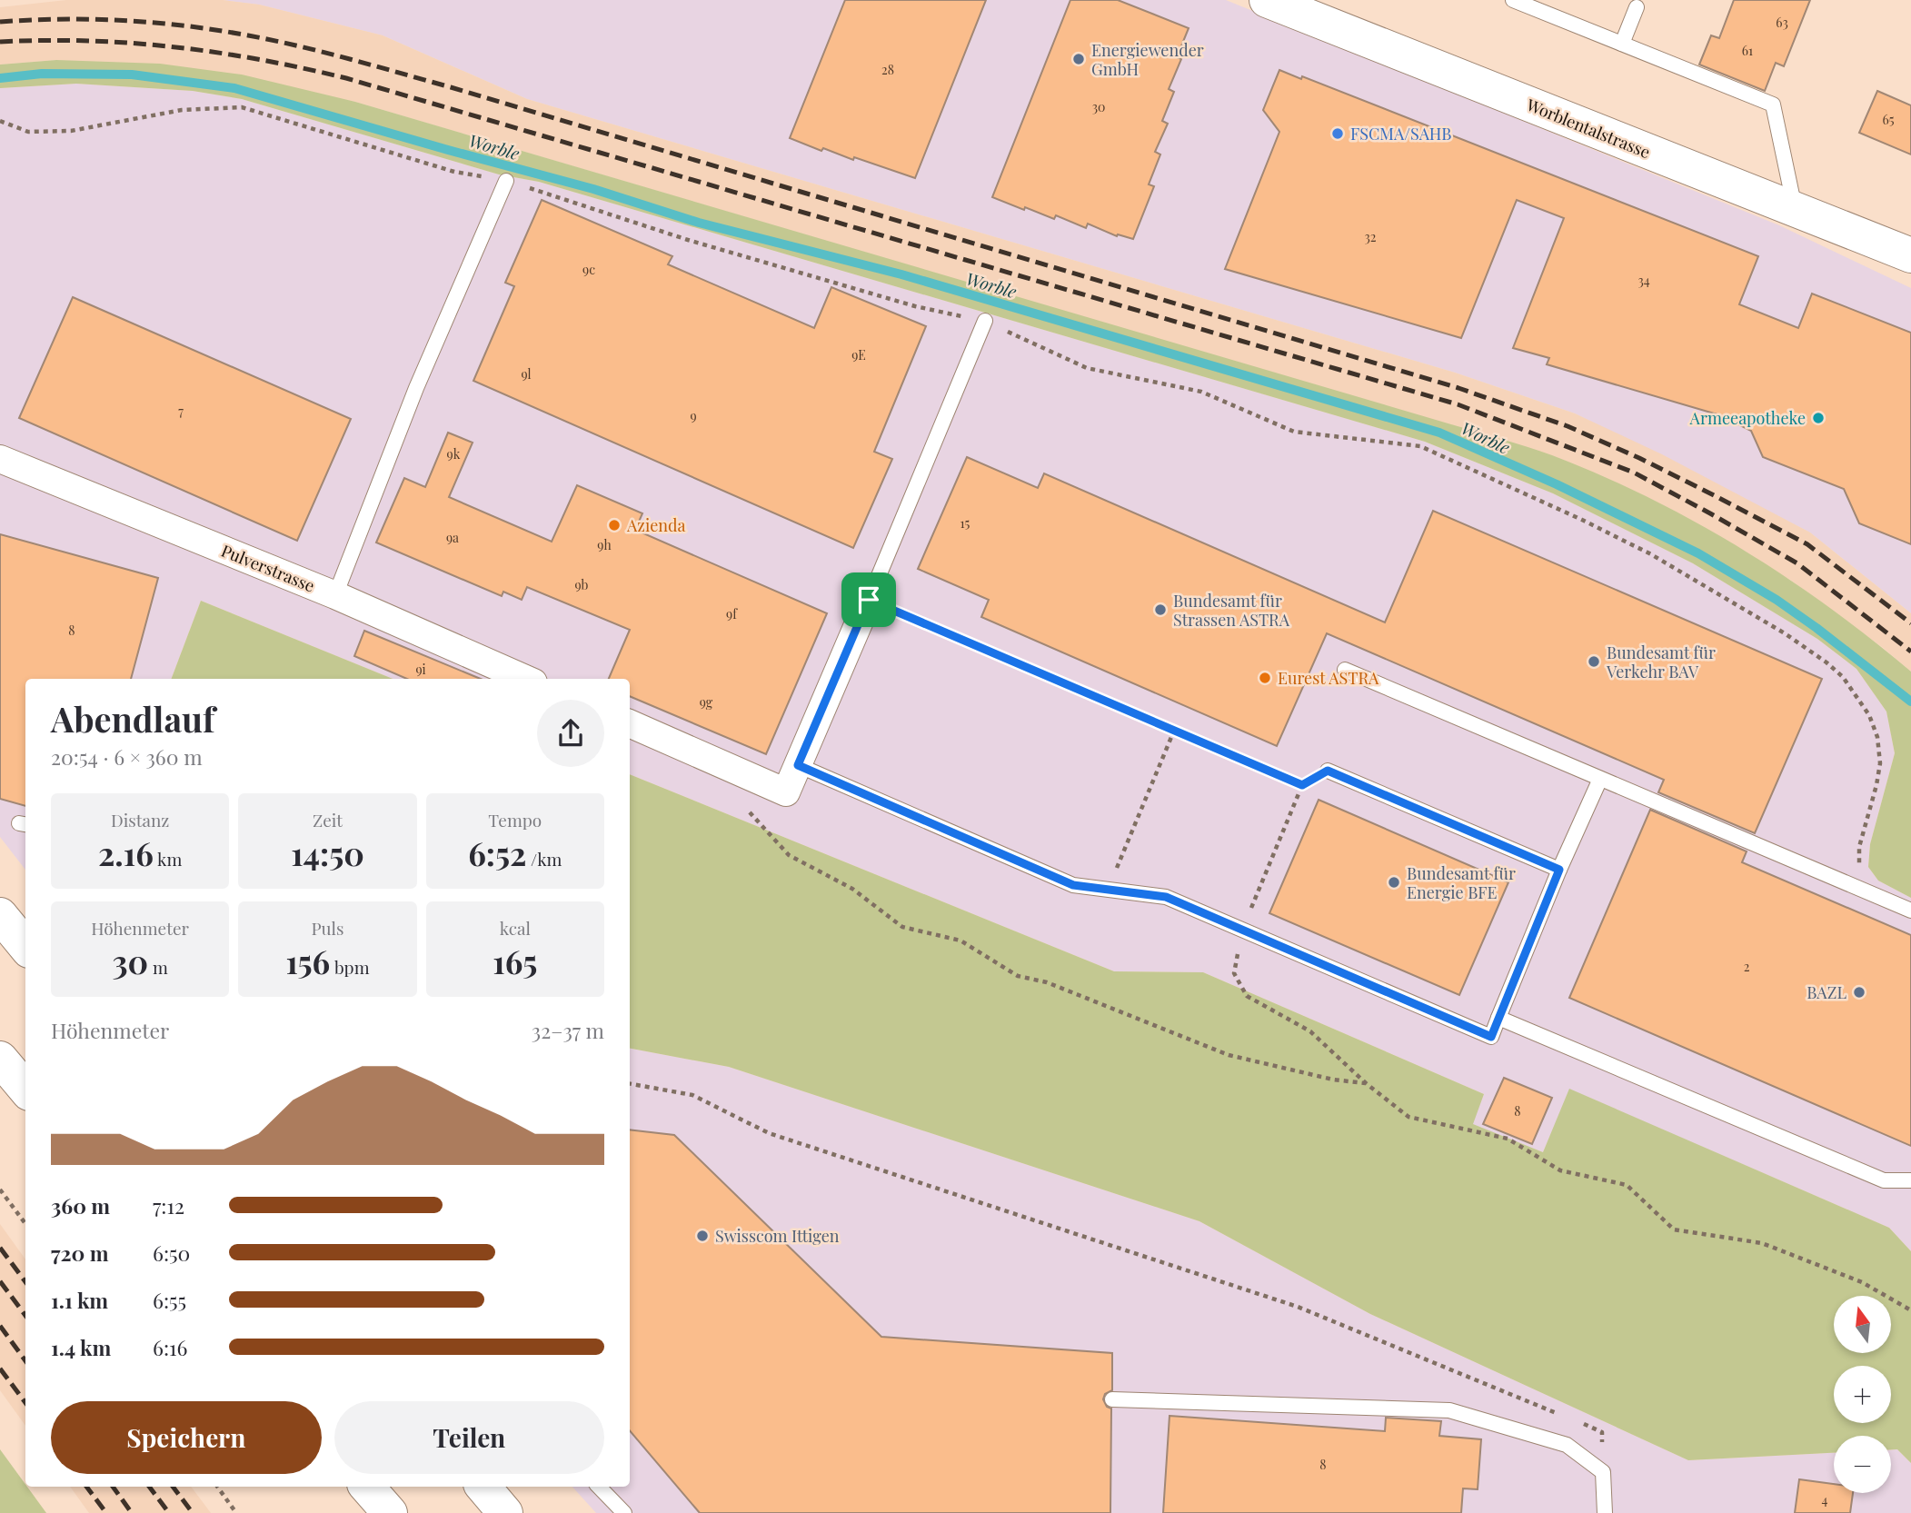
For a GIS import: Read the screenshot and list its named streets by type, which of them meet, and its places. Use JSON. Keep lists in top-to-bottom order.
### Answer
{
  "streets": {
    "main road": ["Worblentalstrasse"],
    "street": ["Pulverstrasse"]
  },
  "water": ["Worble"],
  "places": [
    "Energiewender GmbH",
    "FSCMA/SAHB",
    "Armeeapotheke",
    "Azienda",
    "Bundesamt für Strassen ASTRA",
    "Bundesamt für Verkehr BAV",
    "Eurest ASTRA",
    "Bundesamt für Energie BFE",
    "BAZL",
    "Swisscom Ittigen"
  ],
  "house_numbers": [
    "63",
    "61",
    "28",
    "30",
    "65",
    "32",
    "9c",
    "34",
    "9E",
    "9l",
    "7",
    "9",
    "9k",
    "15",
    "9a",
    "9h",
    "9b",
    "9f",
    "8",
    "9i",
    "9g",
    "2",
    "8",
    "8",
    "4"
  ],
  "north": "top",
  "page": {
    "heading": ["Abendlauf", "20:54 · 6 × 360 m"],
    "stats": [
      ["Distanz", "2.16 km"],
      ["Zeit", "14:50"],
      ["Tempo", "6:52 /km"],
      ["Höhenmeter", "30 m"],
      ["Puls", "156 bpm"],
      ["kcal", "165"]
    ],
    "chart": ["Höhenmeter", "32–37 m"],
    "list": [
      {
        "name": "360 m",
        "note": "7:12"
      },
      {
        "name": "720 m",
        "note": "6:50"
      },
      {
        "name": "1.1 km",
        "note": "6:55"
      },
      {
        "name": "1.4 km",
        "note": "6:16"
      }
    ],
    "map_buttons": ["+", "−"],
    "buttons": ["Speichern", "Teilen"]
  }
}
